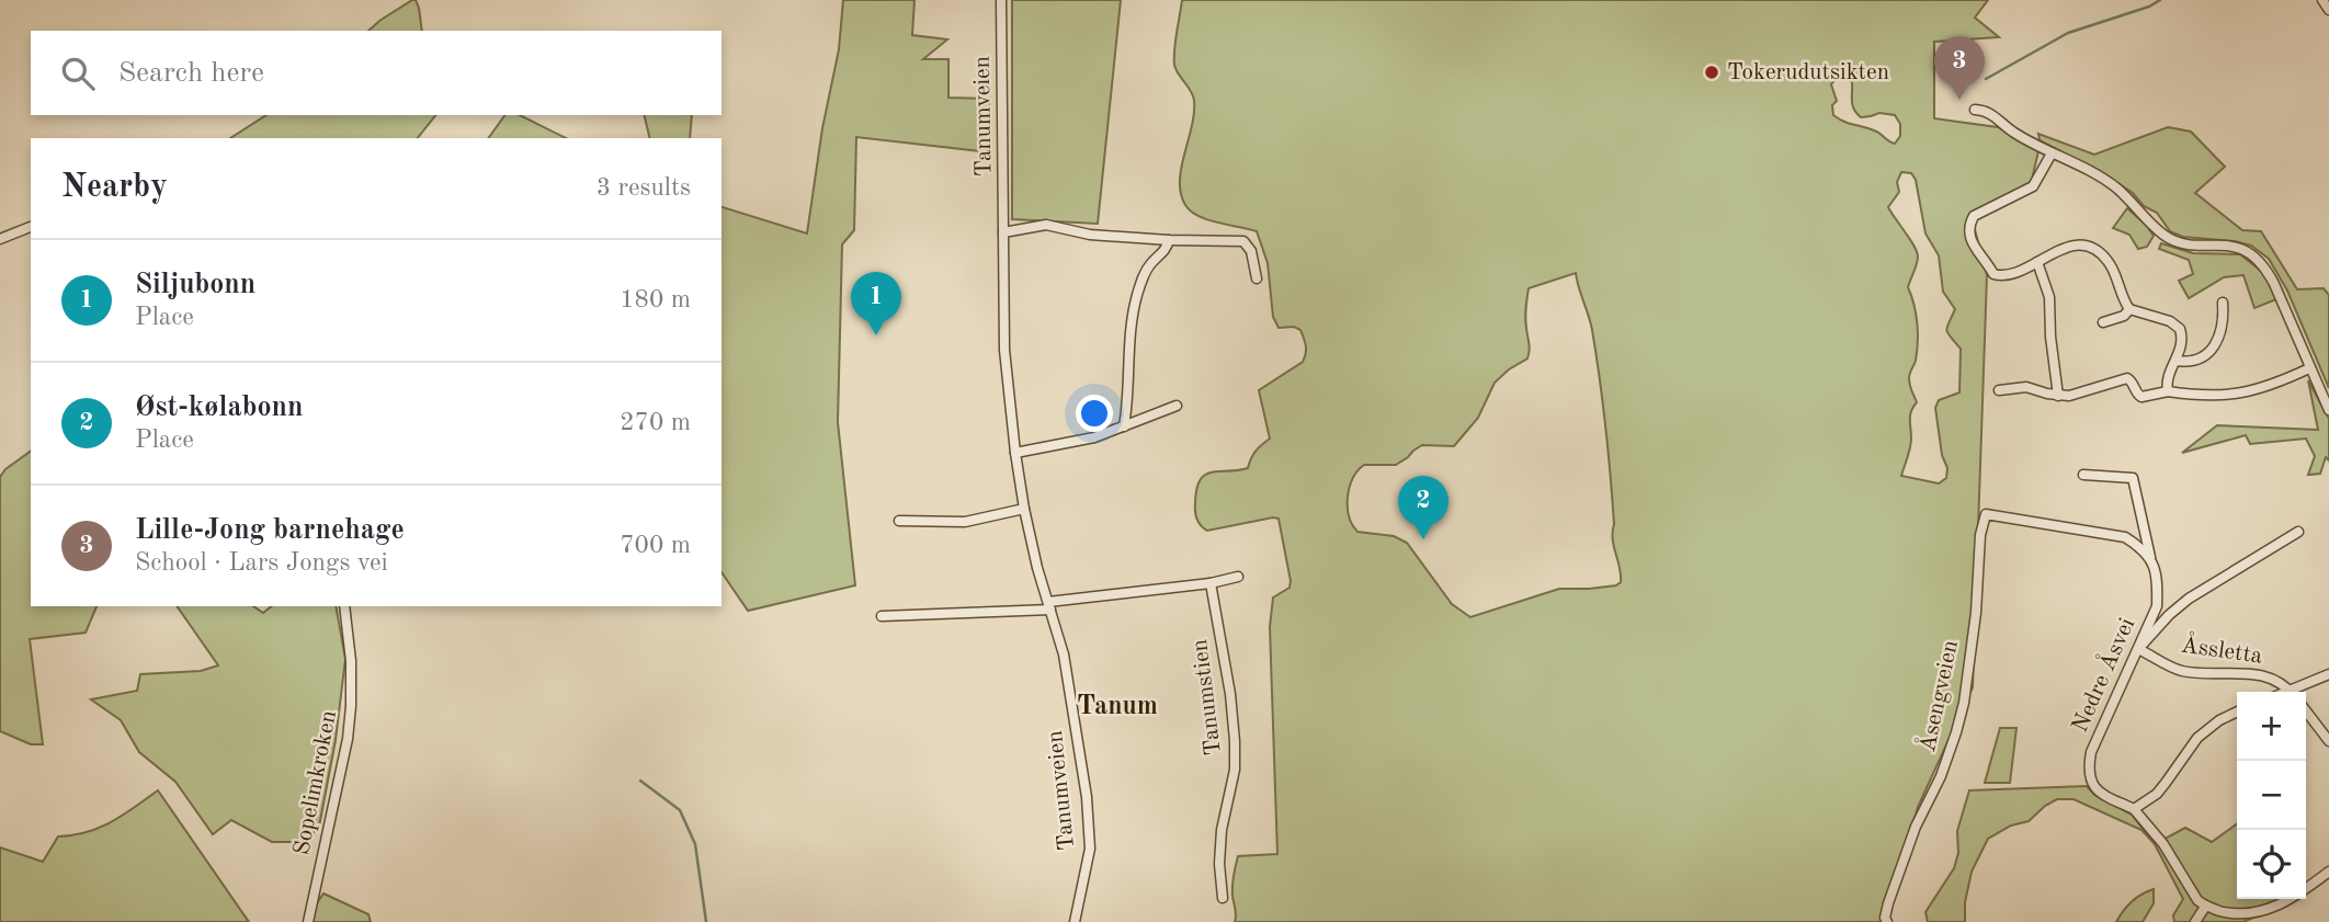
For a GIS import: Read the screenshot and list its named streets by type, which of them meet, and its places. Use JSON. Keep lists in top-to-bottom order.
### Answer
{
  "streets": {
    "street": [
      "Tanumveien",
      "Åssletta",
      "Nedre Åsvei",
      "Åsengveien",
      "Tanumstien",
      "Sopelimkroken"
    ]
  },
  "crossings": [
    ["Åssletta", "Nedre Åsvei"],
    ["Nedre Åsvei", "Åsengveien"]
  ],
  "districts": ["Tanum"],
  "places": ["Tokerudutsikten"],
  "page": {
    "search": "Search here",
    "pins": ["3", "1", "2"],
    "heading": ["Nearby", "3 results"],
    "list": [
      {
        "mark": "1",
        "name": "Siljubonn",
        "note": "Place",
        "value": "180 m"
      },
      {
        "mark": "2",
        "name": "Øst-kølabonn",
        "note": "Place",
        "value": "270 m"
      },
      {
        "mark": "3",
        "name": "Lille-Jong barnehage",
        "note": "School · Lars Jongs vei",
        "value": "700 m"
      }
    ],
    "map_buttons": ["+", "−"]
  }
}
